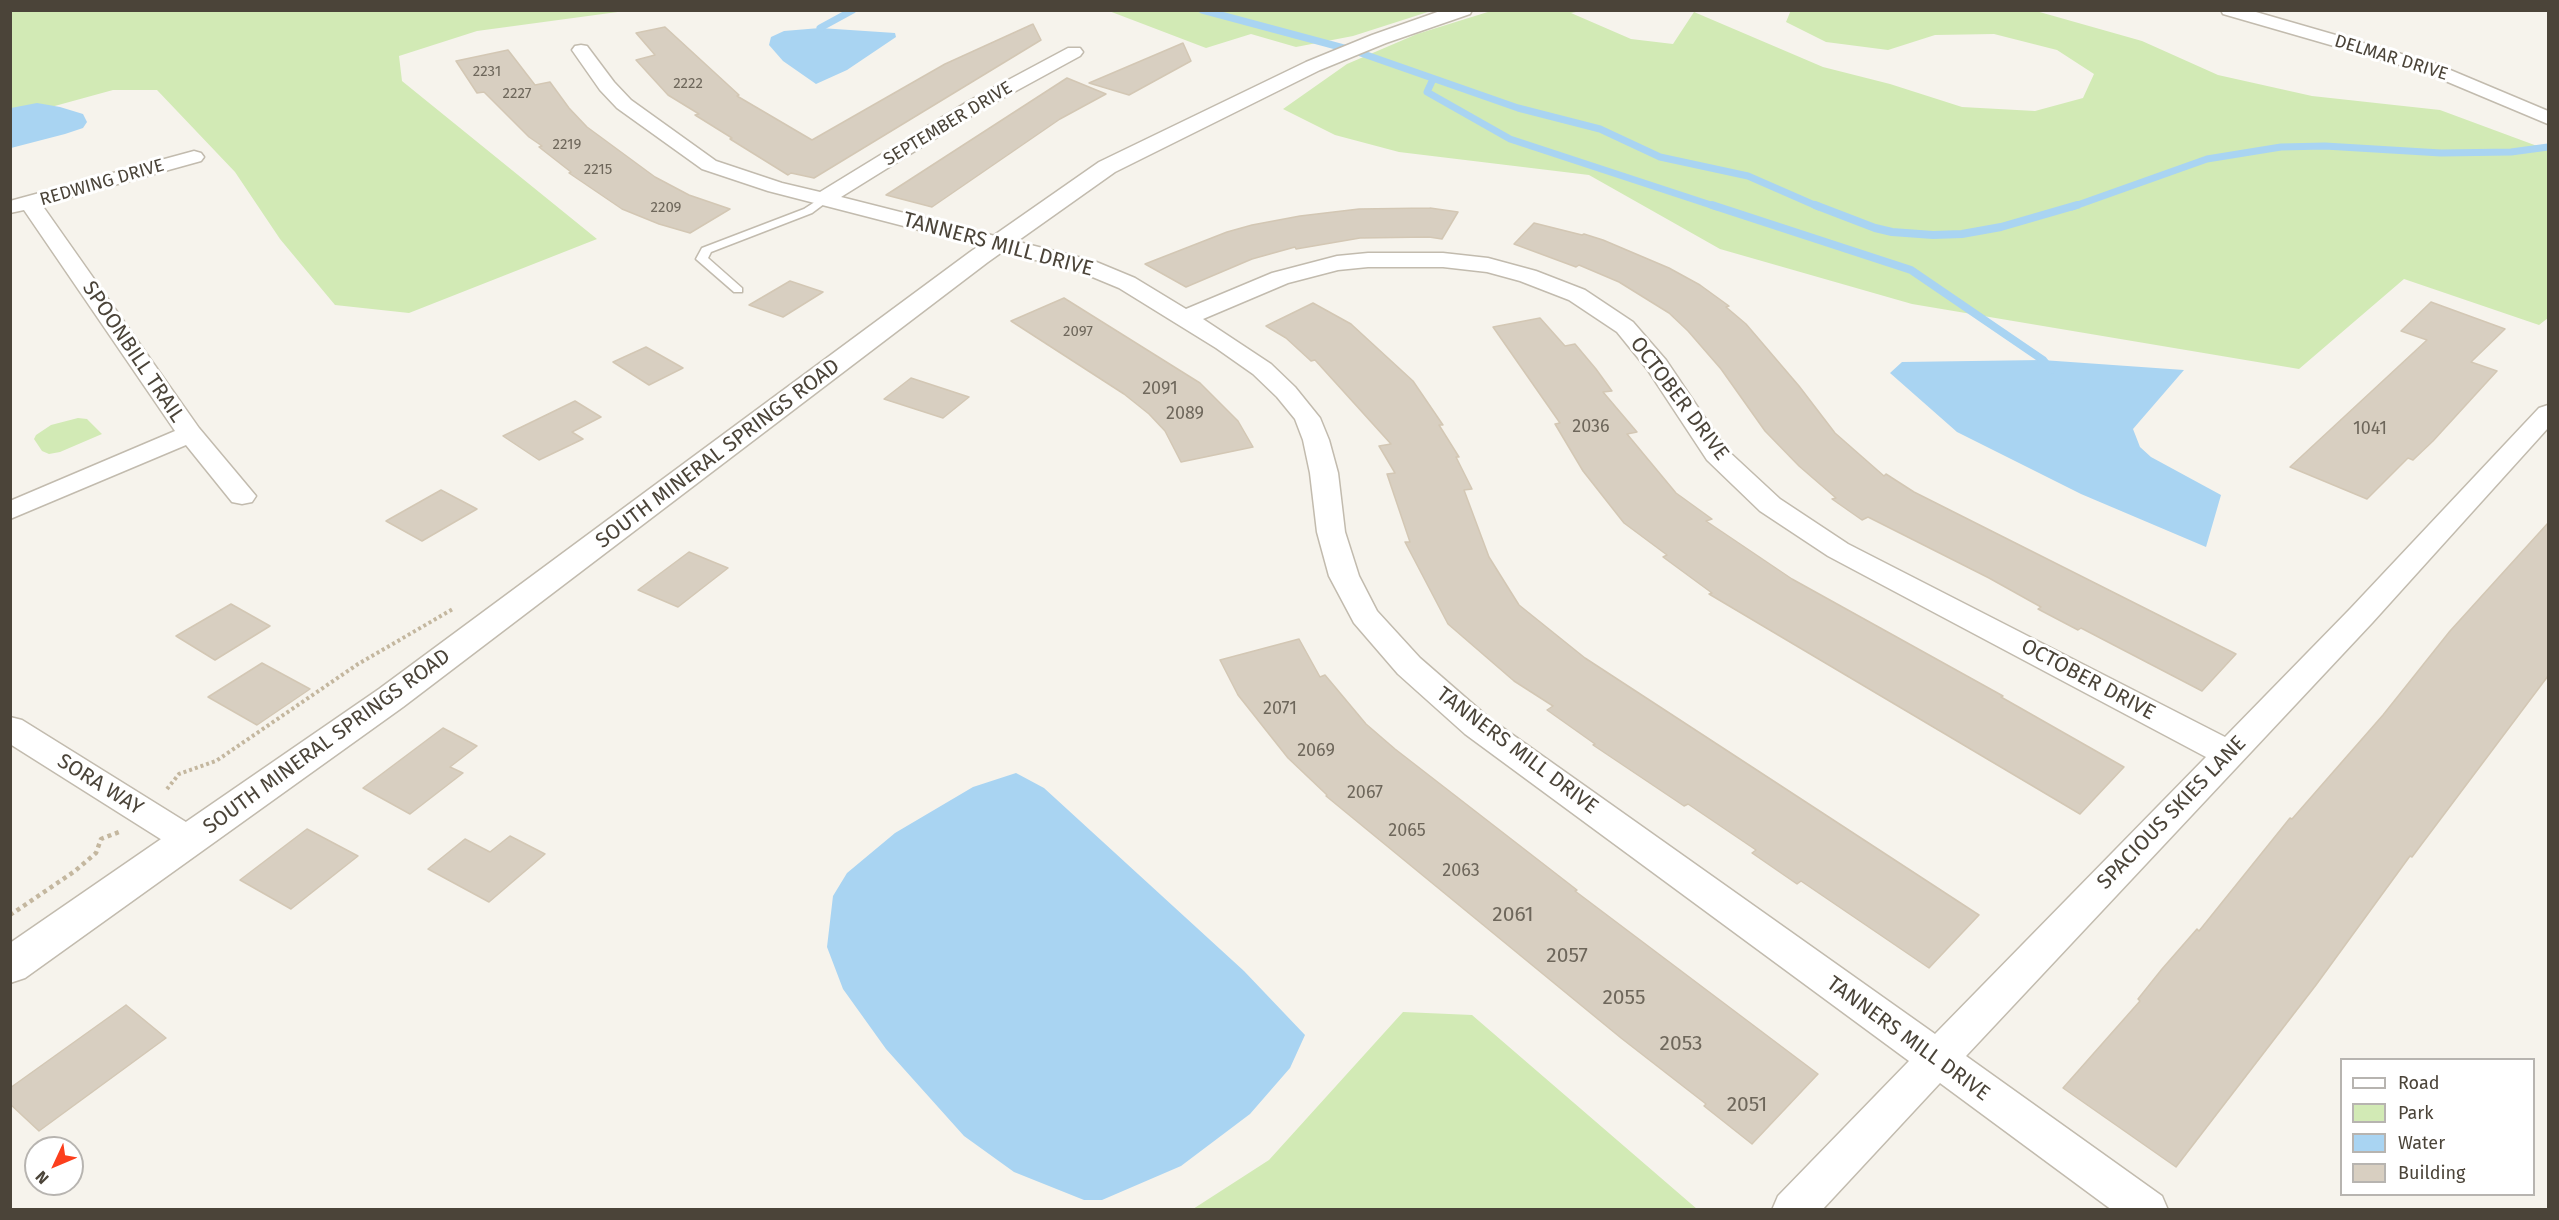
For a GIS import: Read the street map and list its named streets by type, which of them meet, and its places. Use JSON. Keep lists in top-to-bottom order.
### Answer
{
  "streets": {
    "street": [
      "DELMAR DRIVE",
      "SEPTEMBER DRIVE",
      "REDWING DRIVE",
      "TANNERS MILL DRIVE",
      "SPOONBILL TRAIL",
      "OCTOBER DRIVE",
      "SOUTH MINERAL SPRINGS ROAD",
      "SORA WAY",
      "SPACIOUS SKIES LANE"
    ]
  },
  "crossings": [
    ["SEPTEMBER DRIVE", "TANNERS MILL DRIVE"],
    ["REDWING DRIVE", "SPOONBILL TRAIL"],
    ["TANNERS MILL DRIVE", "OCTOBER DRIVE"],
    ["TANNERS MILL DRIVE", "SOUTH MINERAL SPRINGS ROAD"],
    ["TANNERS MILL DRIVE", "SPACIOUS SKIES LANE"],
    ["OCTOBER DRIVE", "SPACIOUS SKIES LANE"],
    ["SOUTH MINERAL SPRINGS ROAD", "SORA WAY"]
  ],
  "house_numbers": [
    "2231",
    "2222",
    "2227",
    "2219",
    "2215",
    "2209",
    "2097",
    "2091",
    "2089",
    "2036",
    "1041",
    "2071",
    "2069",
    "2067",
    "2065",
    "2063",
    "2061",
    "2057",
    "2055",
    "2053",
    "2051"
  ],
  "legend": [
    "Road",
    "Park",
    "Water",
    "Building"
  ],
  "north": "bottom left"
}
